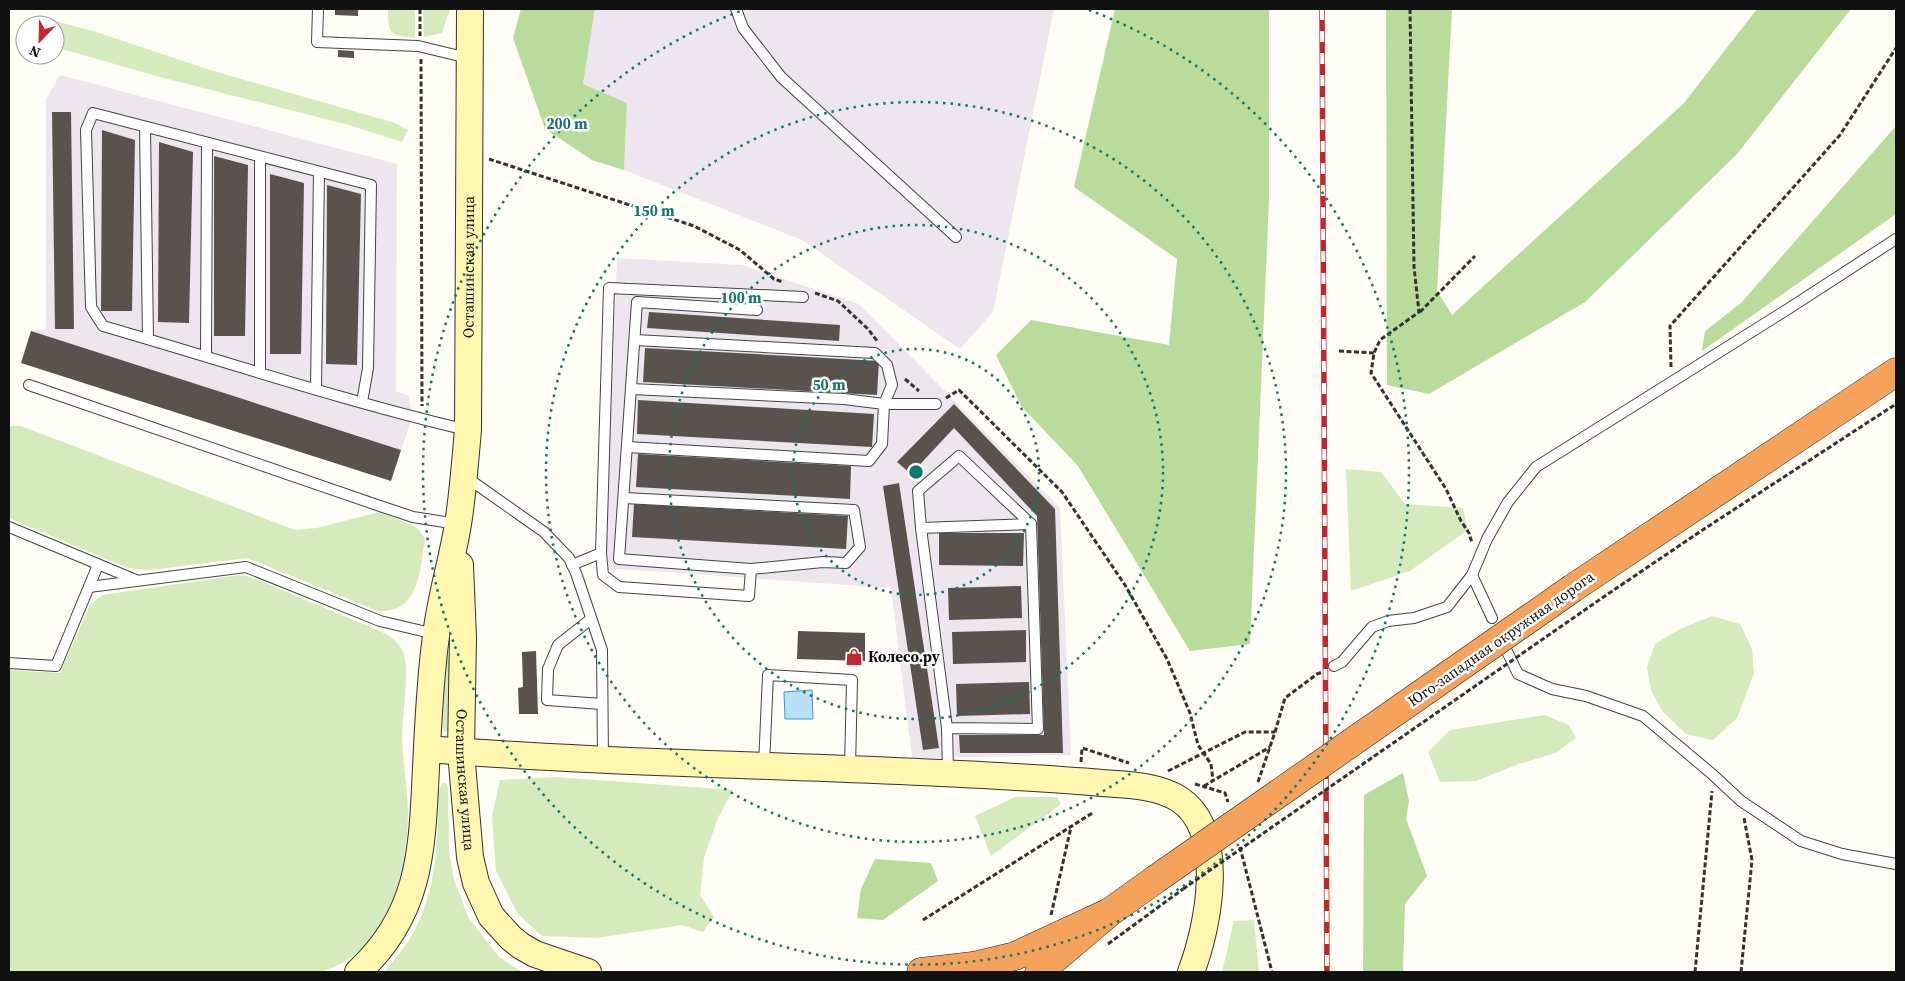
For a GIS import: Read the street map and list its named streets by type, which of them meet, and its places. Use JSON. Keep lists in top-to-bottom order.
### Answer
{
  "streets": {
    "highway": ["Юго-западная окружная дорога"],
    "street": ["Осташинская улица"]
  },
  "places": {
    "shop": ["Колесо.ру"]
  },
  "north": "bottom left",
  "rings": [
    "200 m",
    "150 m",
    "100 m",
    "50 m"
  ]
}
